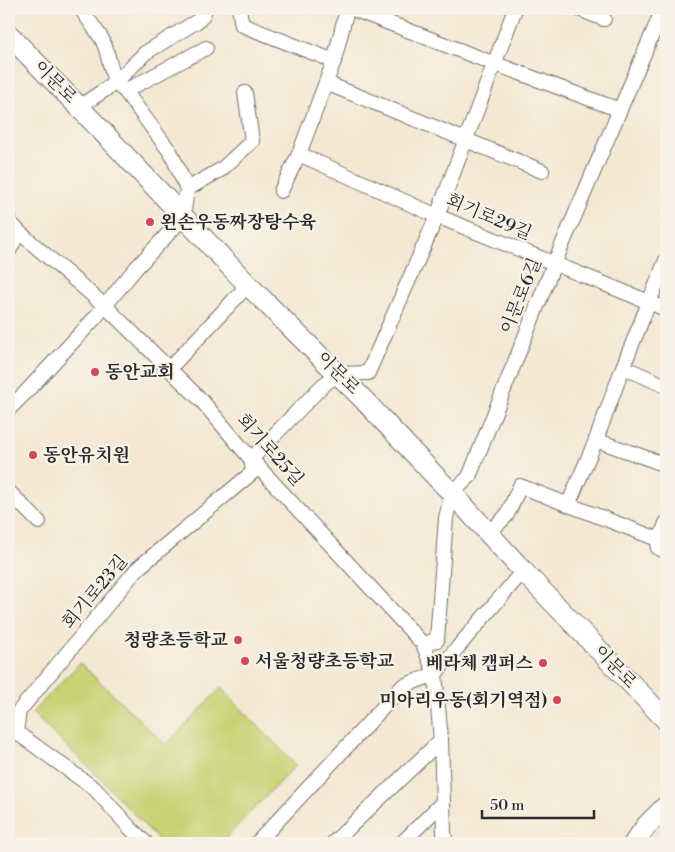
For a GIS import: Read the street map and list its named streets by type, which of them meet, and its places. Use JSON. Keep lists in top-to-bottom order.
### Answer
{
  "streets": {
    "main road": ["이문로"],
    "street": [
      "회기로29길",
      "이문로6길",
      "회기로25길",
      "회기로23길"
    ]
  },
  "crossings": [
    ["이문로", "이문로6길"],
    ["이문로", "회기로23길"],
    ["회기로29길", "이문로6길"],
    ["회기로25길", "회기로23길"]
  ],
  "places": [
    "왼손우동짜장탕수육",
    "동안교회",
    "동안유치원",
    "청량초등학교",
    "서울청량초등학교",
    "베라체 캠퍼스",
    "미아리우동(회기역점)"
  ],
  "scale_bar": "50 m"
}
